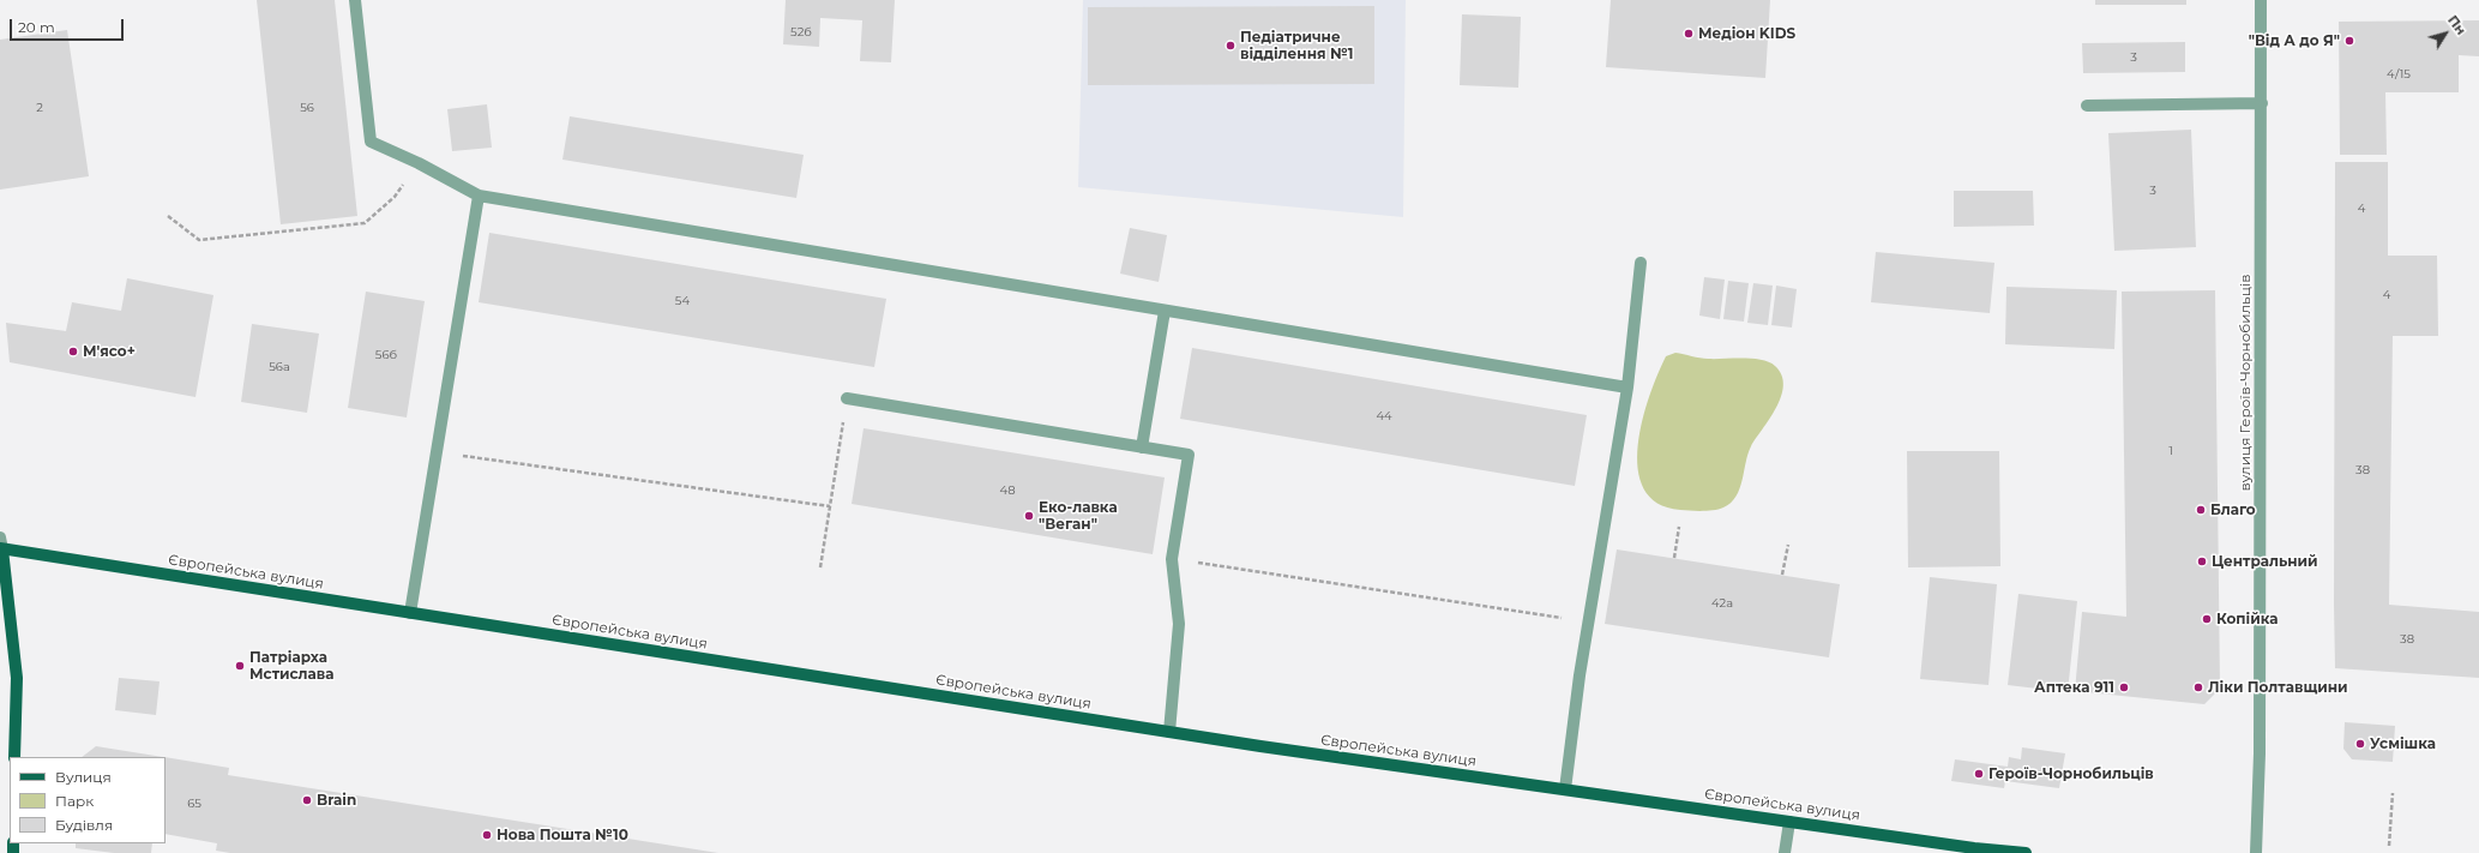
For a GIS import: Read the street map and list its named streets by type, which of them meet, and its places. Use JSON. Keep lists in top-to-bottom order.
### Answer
{
  "streets": {
    "main road": ["Європейська вулиця"],
    "street": ["вулиця Героїв-Чорнобильців"]
  },
  "places": [
    "Медіон KIDS",
    "\"Від А до Я\"",
    "Педіатричне відділення №1",
    "М'ясо+",
    "Благо",
    "Еко-лавка \"Веган\"",
    "Центральний",
    "Копійка",
    "Патріарха Мстислава",
    "Аптека 911",
    "Ліки Полтавщини",
    "Усмішка",
    "Героїв-Чорнобильців",
    "Brain",
    "Нова Пошта №10"
  ],
  "house_numbers": [
    "52б",
    "3",
    "4/15",
    "2",
    "56",
    "3",
    "4",
    "4",
    "54",
    "56б",
    "56а",
    "44",
    "1",
    "38",
    "48",
    "42а",
    "38",
    "65"
  ],
  "legend": ["Вулиця", "Парк", "Будівля"],
  "scale_bar": "20 m",
  "north": "top right"
}
